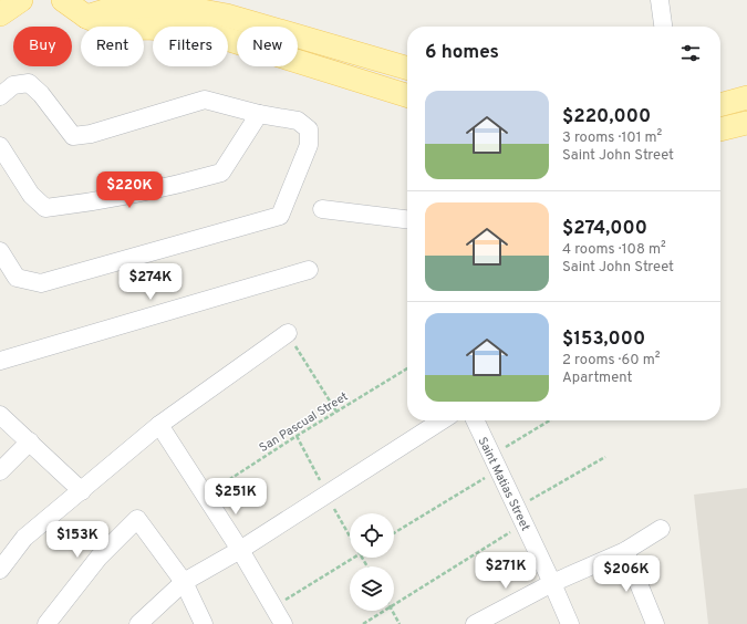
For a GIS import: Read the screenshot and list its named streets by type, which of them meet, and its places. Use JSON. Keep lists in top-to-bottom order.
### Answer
{
  "streets": {
    "street": ["Saint Matias Street"],
    "path": ["San Pascual Street"]
  },
  "page": {
    "chip": [
      "Buy",
      "Rent",
      "Filters",
      "New"
    ],
    "heading": "6 homes",
    "list": [
      {
        "name": "$220,000",
        "note": "3 rooms · 101 m² · Saint John Street"
      },
      {
        "name": "$274,000",
        "note": "4 rooms · 108 m² · Saint John Street"
      },
      {
        "name": "$153,000",
        "note": "2 rooms · 60 m² · Apartment"
      }
    ],
    "price": [
      "$220K",
      "$274K",
      "$251K",
      "$153K",
      "$271K",
      "$206K"
    ]
  }
}
